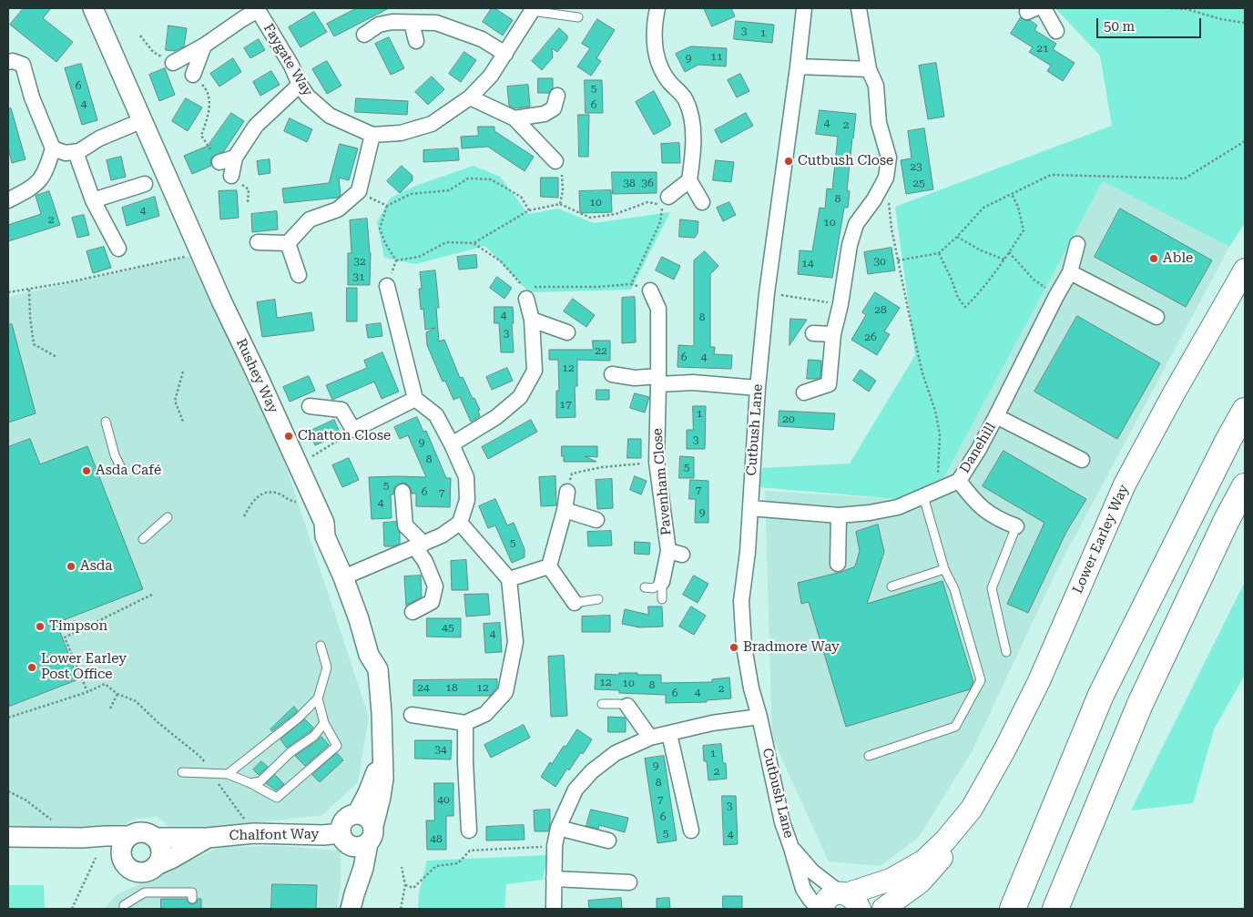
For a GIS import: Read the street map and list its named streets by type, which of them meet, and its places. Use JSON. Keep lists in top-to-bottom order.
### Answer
{
  "streets": {
    "main road": ["Lower Earley Way"],
    "street": [
      "Faygate Way",
      "Rushey Way",
      "Cutbush Lane",
      "Danehill",
      "Pavenham Close",
      "Chalfont Way"
    ]
  },
  "crossings": [
    ["Rushey Way", "Chalfont Way"],
    ["Cutbush Lane", "Danehill"],
    ["Cutbush Lane", "Lower Earley Way"]
  ],
  "places": [
    "Cutbush Close",
    "Able",
    "Chatton Close",
    "Asda Café",
    "Asda",
    "Timpson",
    "Bradmore Way",
    "Lower Earley Post Office"
  ],
  "house_numbers": [
    "3",
    "1",
    "21",
    "11",
    "9",
    "6",
    "5",
    "4",
    "6",
    "4",
    "2",
    "23",
    "38",
    "36",
    "25",
    "8",
    "10",
    "4",
    "2",
    "10",
    "32",
    "30",
    "14",
    "31",
    "28",
    "4",
    "8",
    "3",
    "26",
    "22",
    "6",
    "4",
    "12",
    "17",
    "1",
    "20",
    "3",
    "9",
    "8",
    "5",
    "5",
    "7",
    "6",
    "7",
    "4",
    "9",
    "5",
    "45",
    "4",
    "12",
    "10",
    "8",
    "24",
    "18",
    "12",
    "2",
    "4",
    "6",
    "34",
    "1",
    "9",
    "2",
    "8",
    "40",
    "7",
    "3",
    "6",
    "5",
    "4",
    "48"
  ],
  "scale_bar": "50 m"
}
